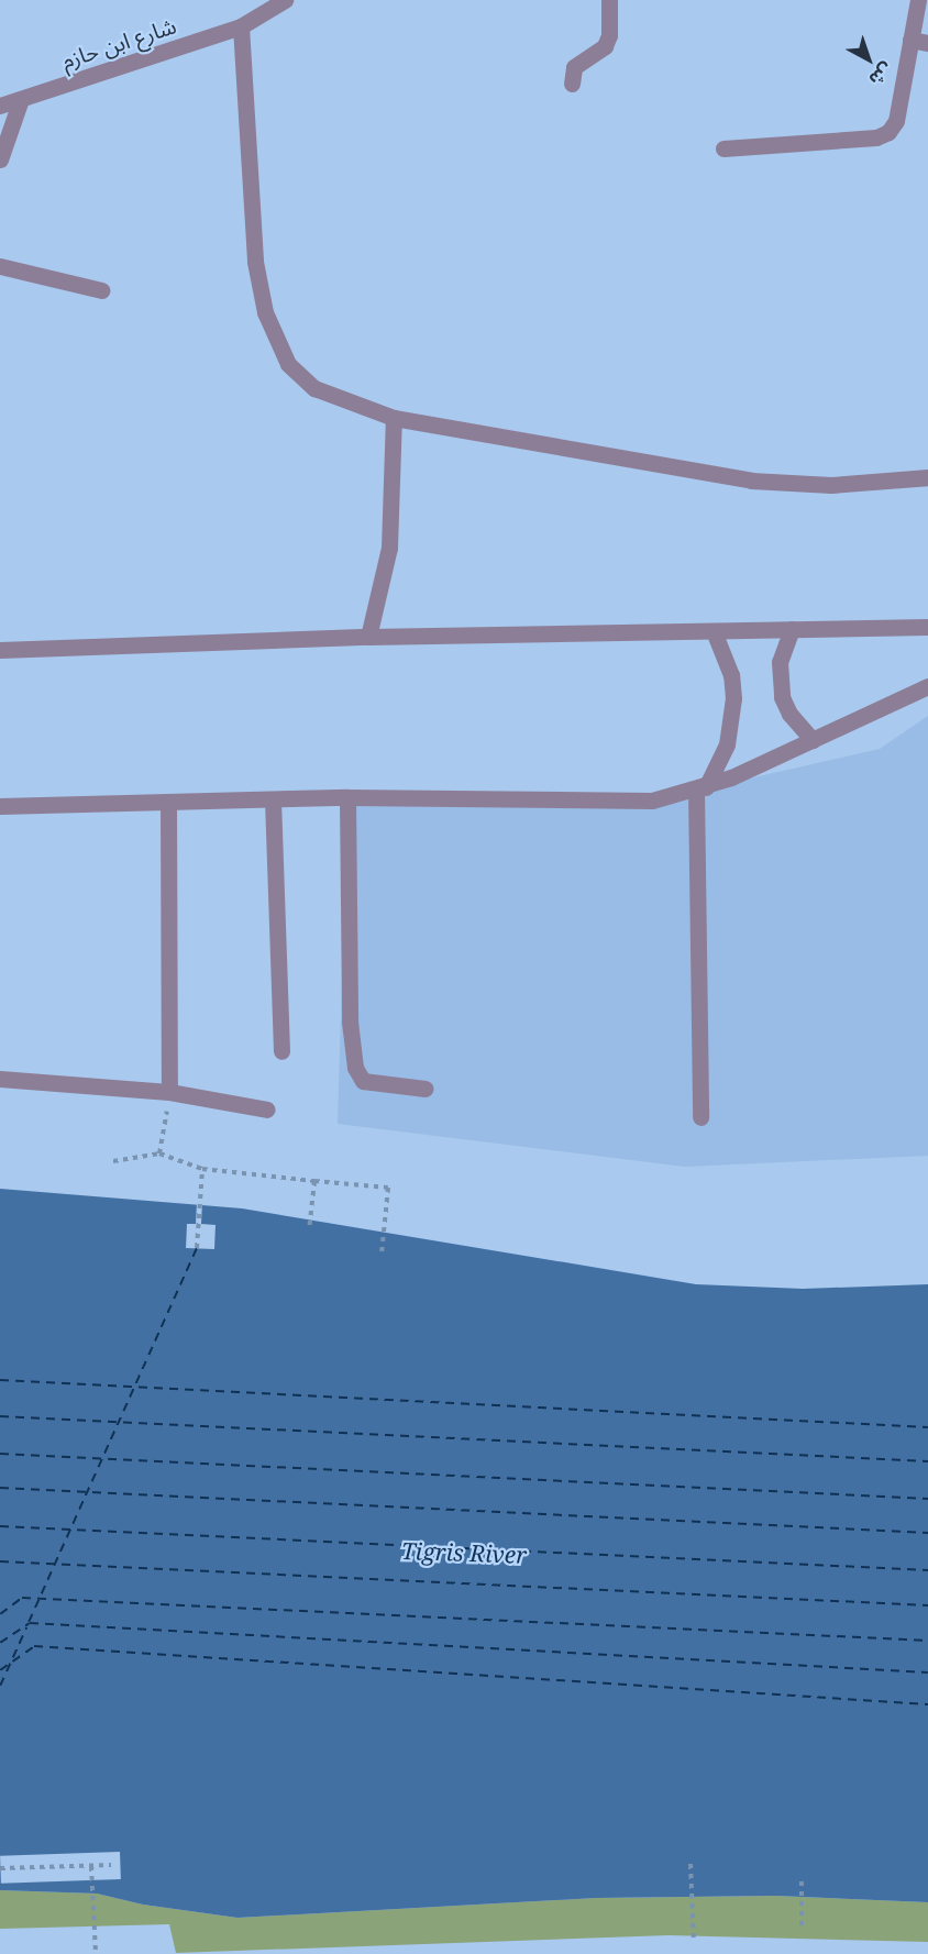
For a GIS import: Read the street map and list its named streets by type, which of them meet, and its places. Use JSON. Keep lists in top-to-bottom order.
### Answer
{
  "streets": {
    "street": ["شارع ابن حازم"]
  },
  "water": ["Tigris River"],
  "north": "bottom right"
}
